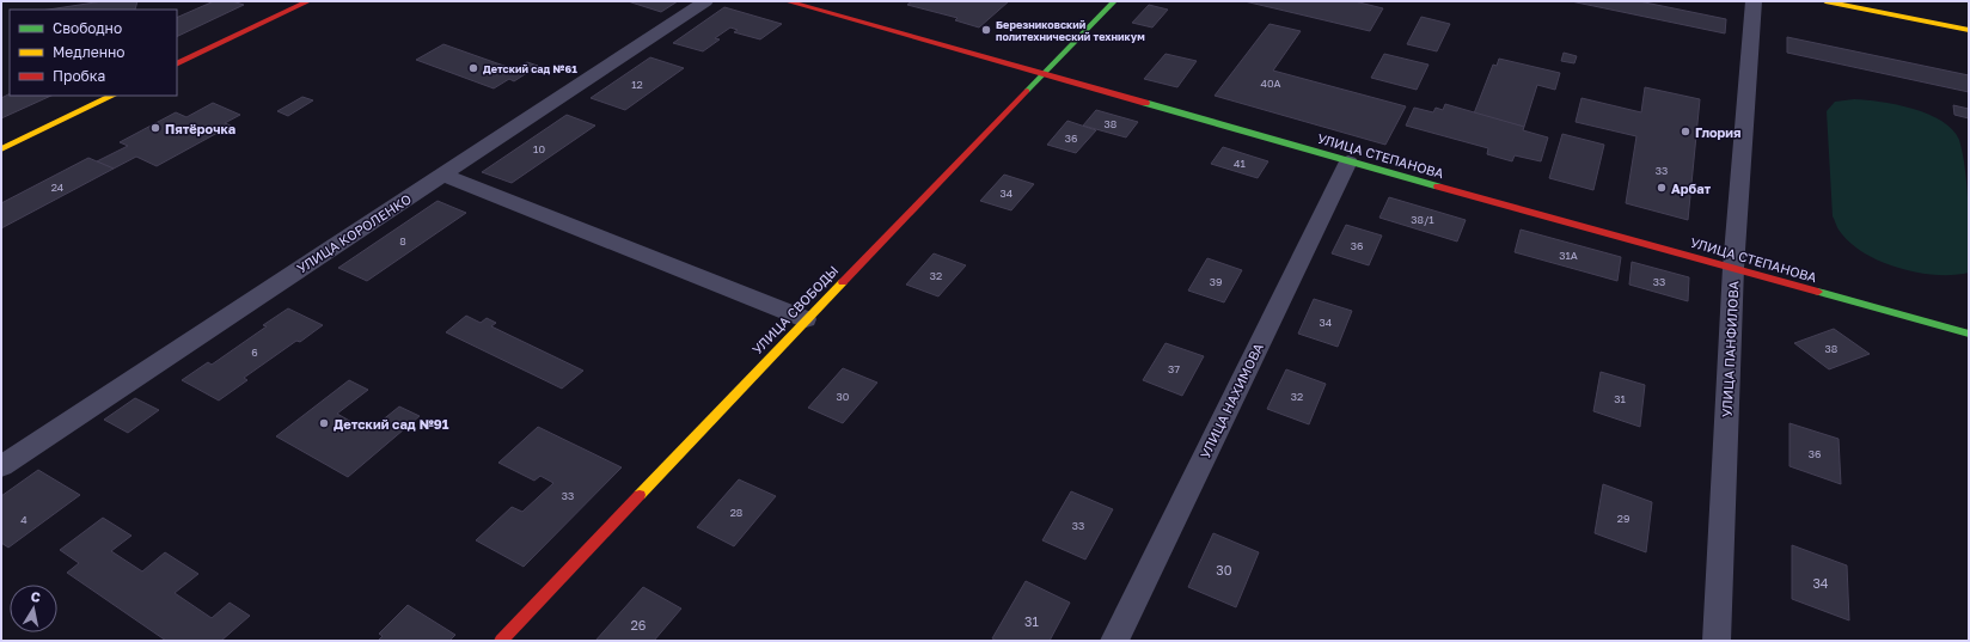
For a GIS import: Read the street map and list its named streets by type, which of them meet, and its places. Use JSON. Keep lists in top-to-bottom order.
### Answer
{
  "streets": {
    "street": [
      "УЛИЦА СТЕПАНОВА",
      "УЛИЦА КОРОЛЕНКО",
      "УЛИЦА СВОБОДЫ",
      "УЛИЦА ПАНФИЛОВА",
      "УЛИЦА НАХИМОВА"
    ]
  },
  "crossings": [
    ["УЛИЦА СТЕПАНОВА", "УЛИЦА СВОБОДЫ"],
    ["УЛИЦА СТЕПАНОВА", "УЛИЦА ПАНФИЛОВА"],
    ["УЛИЦА СТЕПАНОВА", "УЛИЦА НАХИМОВА"]
  ],
  "places": [
    "Березниковский политехнический техникум",
    "Детский сад №61",
    "Пятёрочка",
    "Глория",
    "Арбат",
    "Детский сад №91"
  ],
  "house_numbers": [
    "40А",
    "12",
    "38",
    "36",
    "10",
    "41",
    "33",
    "24",
    "34",
    "38/1",
    "8",
    "36",
    "31А",
    "32",
    "39",
    "33",
    "34",
    "38",
    "6",
    "37",
    "30",
    "32",
    "31",
    "36",
    "33",
    "28",
    "29",
    "4",
    "33",
    "30",
    "34",
    "31",
    "26"
  ],
  "legend": ["Свободно", "Медленно", "Пробка"],
  "north": "top"
}
